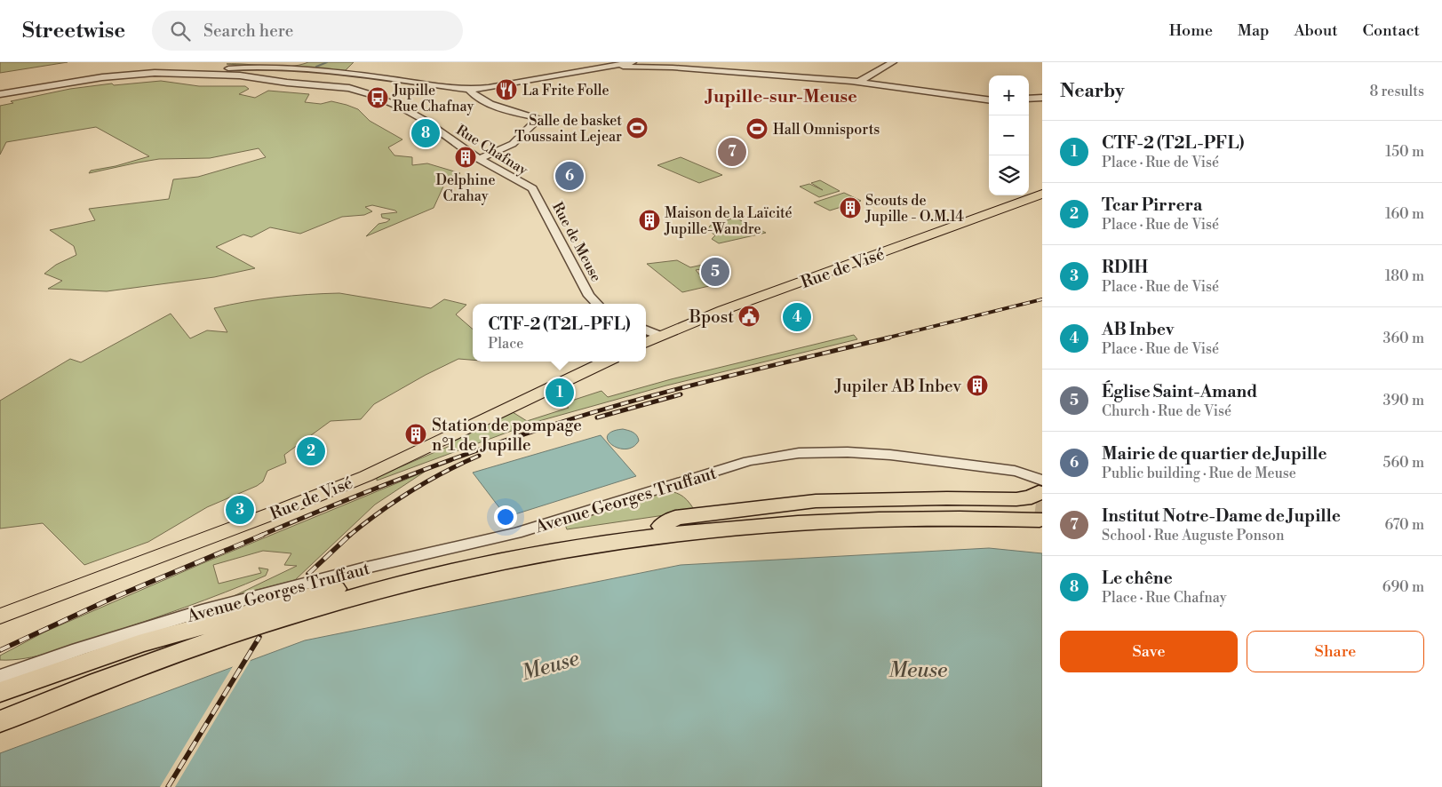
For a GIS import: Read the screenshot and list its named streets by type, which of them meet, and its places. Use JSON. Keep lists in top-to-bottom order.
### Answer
{
  "streets": {
    "main road": ["Rue de Visé"],
    "street": ["Rue Chafnay", "Rue de Meuse", "Avenue Georges Truffaut"]
  },
  "crossings": [
    ["Rue Chafnay", "Rue de Meuse"]
  ],
  "districts": ["Jupille-sur-Meuse"],
  "water": ["Meuse"],
  "places": {
    "restaurant": ["La Frite Folle"],
    "bus stop": ["Jupille Rue Chafnay"],
    "sports": ["Salle de basket Toussaint Lejear", "Hall Omnisports"],
    "building": [
      "Delphine Crahay",
      "Scouts de Jupille - O.M.14",
      "Maison de la Laïcité Jupille-Wandre",
      "Jupiler AB Inbev",
      "Station de pompage n°1 de Jupille"
    ],
    "public building": ["Bpost"]
  },
  "page": {
    "header": "Streetwise",
    "search": "Search here",
    "nav": [
      "Home",
      "Map",
      "About",
      "Contact"
    ],
    "heading": ["Nearby", "8 results"],
    "map_buttons": ["+", "−"],
    "pins": [
      "8",
      "7",
      "6",
      "5",
      "4",
      "1",
      "2",
      "3"
    ],
    "list": [
      {
        "mark": "1",
        "name": "CTF-2 (T2L-PFL)",
        "note": "Place · Rue de Visé",
        "value": "150 m"
      },
      {
        "mark": "2",
        "name": "Tcar Pirrera",
        "note": "Place · Rue de Visé",
        "value": "160 m"
      },
      {
        "mark": "3",
        "name": "RDIH",
        "note": "Place · Rue de Visé",
        "value": "180 m"
      },
      {
        "mark": "4",
        "name": "AB Inbev",
        "note": "Place · Rue de Visé",
        "value": "360 m"
      },
      {
        "mark": "5",
        "name": "Église Saint-Amand",
        "note": "Church · Rue de Visé",
        "value": "390 m"
      },
      {
        "mark": "6",
        "name": "Mairie de quartier de Jupille",
        "note": "Public building · Rue de Meuse",
        "value": "560 m"
      },
      {
        "mark": "7",
        "name": "Institut Notre-Dame de Jupille",
        "note": "School · Rue Auguste Ponson",
        "value": "670 m"
      },
      {
        "mark": "8",
        "name": "Le chêne",
        "note": "Place · Rue Chafnay",
        "value": "690 m"
      }
    ],
    "popup": ["CTF-2 (T2L-PFL)", "Place"],
    "buttons": ["Save", "Share"]
  }
}
